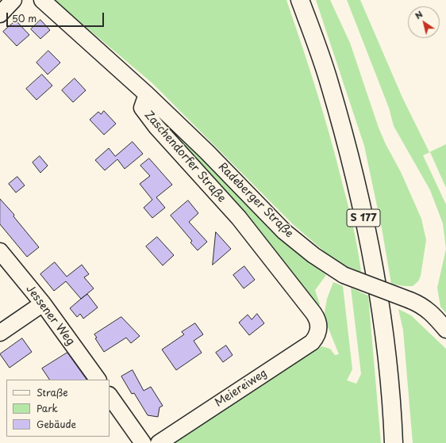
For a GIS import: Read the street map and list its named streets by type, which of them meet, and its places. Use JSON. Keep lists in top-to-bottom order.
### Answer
{
  "streets": {
    "highway": ["S 177"],
    "street": [
      "Zaschendorfer Straße",
      "Radeberger Straße",
      "Jessener Weg",
      "Meiereiweg"
    ]
  },
  "crossings": [
    ["Zaschendorfer Straße", "Radeberger Straße"],
    ["Zaschendorfer Straße", "Meiereiweg"]
  ],
  "legend": ["Straße", "Park", "Gebäude"],
  "scale_bar": "50 m",
  "north": "top left"
}
